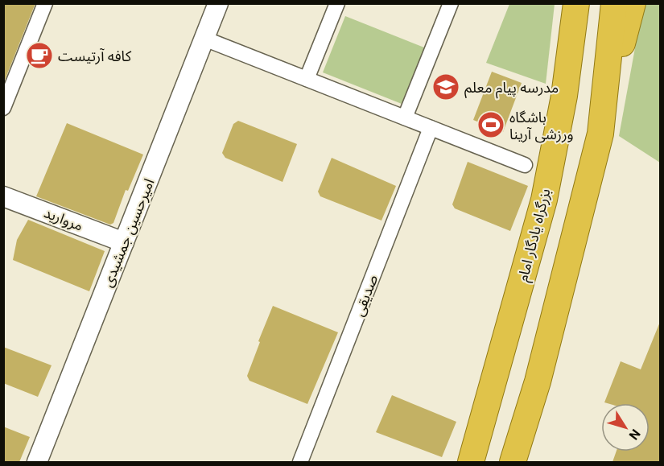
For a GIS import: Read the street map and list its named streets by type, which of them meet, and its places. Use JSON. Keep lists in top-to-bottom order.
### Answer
{
  "streets": {
    "highway": ["بزرگراه یادگار امام"],
    "street": ["مروارید", "امیرحسین جمشیدی", "صدیقی"]
  },
  "crossings": [
    ["مروارید", "امیرحسین جمشیدی"]
  ],
  "places": {
    "cafe": ["کافه آرتیست"],
    "school or university": ["مدرسه پیام معلم"],
    "sports": ["باشگاه ورزشی آرینا"]
  },
  "north": "bottom right"
}
